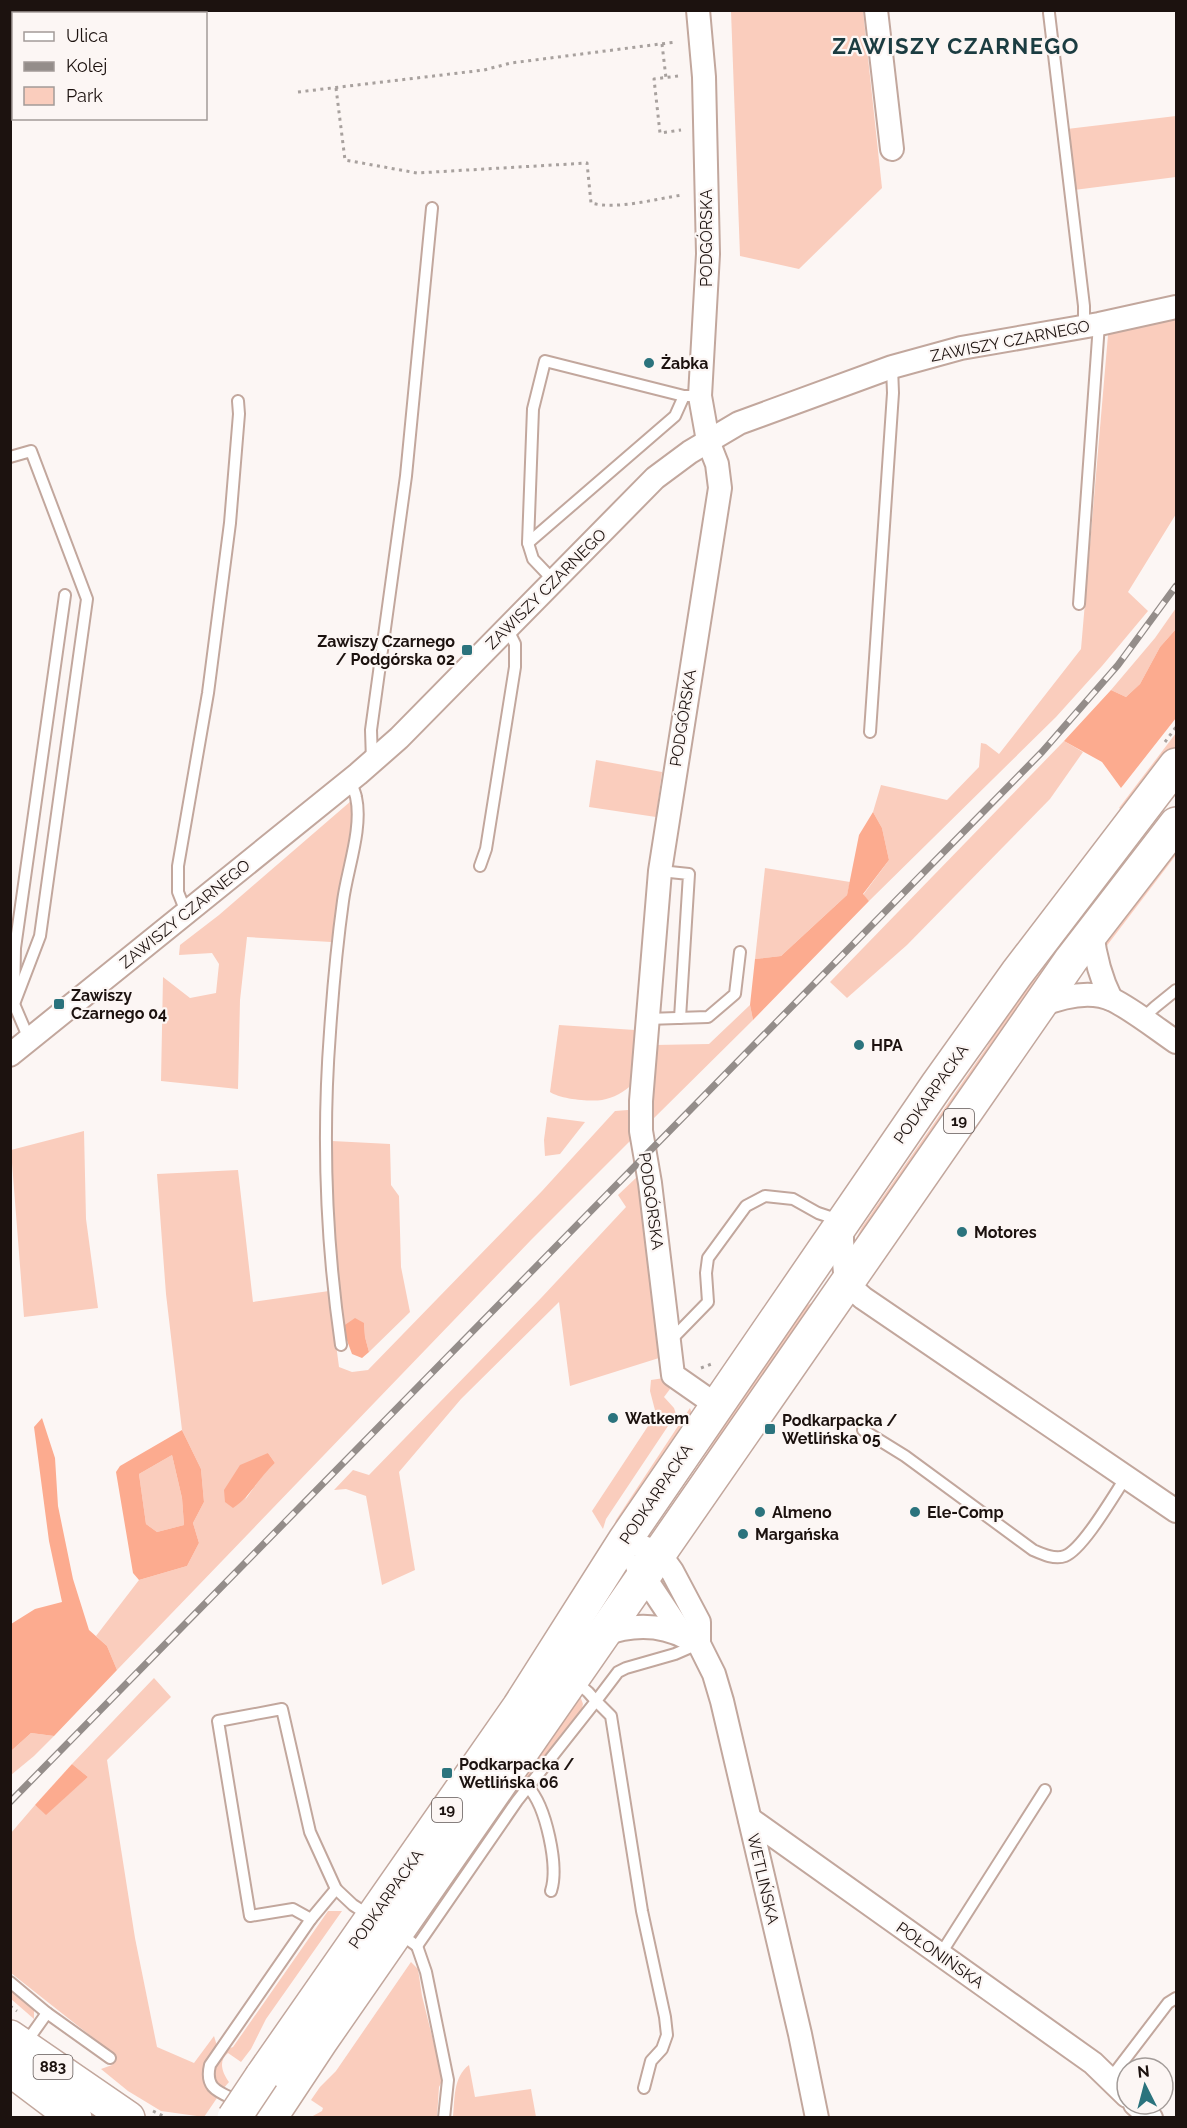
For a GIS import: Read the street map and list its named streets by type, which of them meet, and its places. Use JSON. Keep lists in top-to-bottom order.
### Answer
{
  "streets": {
    "main road": ["PODKARPACKA", "19", "883"],
    "street": [
      "PODGÓRSKA",
      "ZAWISZY CZARNEGO",
      "WETLIŃSKA",
      "POŁONIŃSKA"
    ]
  },
  "crossings": [
    ["PODGÓRSKA", "ZAWISZY CZARNEGO"],
    ["PODGÓRSKA", "PODKARPACKA"],
    ["PODKARPACKA", "WETLIŃSKA"],
    ["WETLIŃSKA", "POŁONIŃSKA"]
  ],
  "districts": ["ZAWISZY CZARNEGO"],
  "places": {
    "other": [
      "Żabka",
      "HPA",
      "Motores",
      "Watkem",
      "Almeno",
      "Ele-Comp",
      "Margańska"
    ],
    "transit": [
      "Zawiszy Czarnego / Podgórska 02",
      "Zawiszy Czarnego 04",
      "Podkarpacka / Wetlińska 05",
      "Podkarpacka / Wetlińska 06"
    ]
  },
  "legend": ["Ulica", "Kolej", "Park"],
  "north": "top"
}
